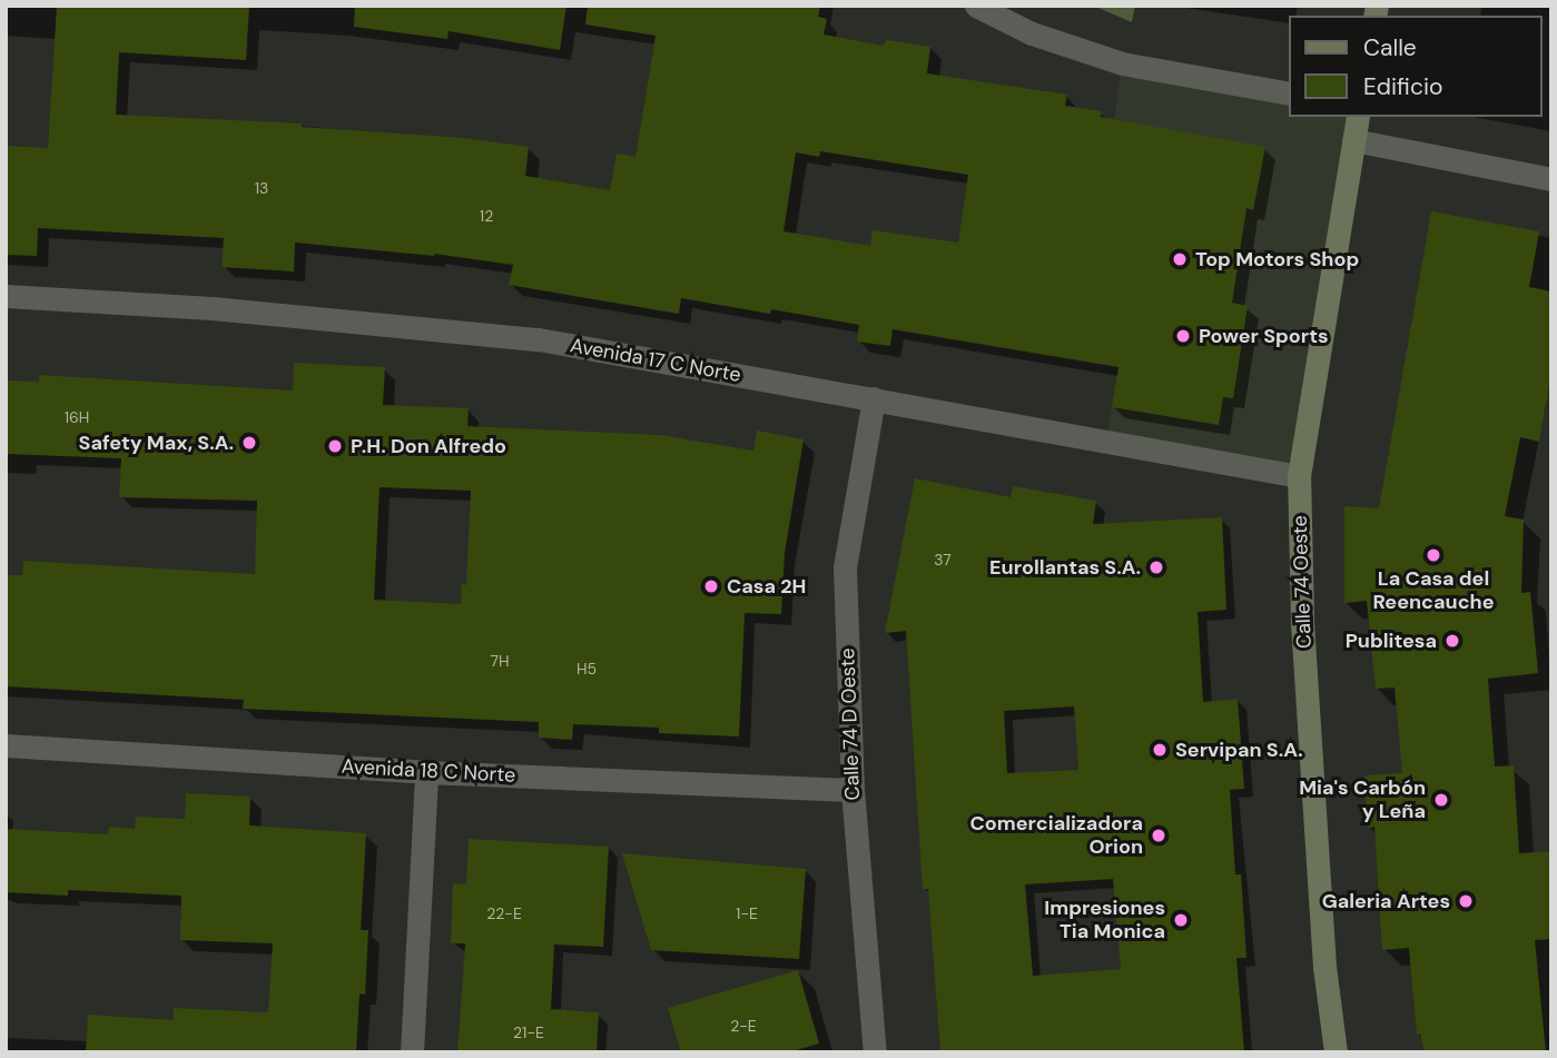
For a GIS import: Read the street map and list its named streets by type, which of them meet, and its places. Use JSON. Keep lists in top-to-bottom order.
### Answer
{
  "streets": {
    "street": [
      "Avenida 17 C Norte",
      "Calle 74 Oeste",
      "Calle 74 D Oeste",
      "Avenida 18 C Norte"
    ]
  },
  "crossings": [
    ["Avenida 17 C Norte", "Calle 74 Oeste"],
    ["Avenida 17 C Norte", "Calle 74 D Oeste"],
    ["Calle 74 D Oeste", "Avenida 18 C Norte"]
  ],
  "places": [
    "Top Motors Shop",
    "Power Sports",
    "Safety Max, S.A.",
    "P.H. Don Alfredo",
    "La Casa del Reencauche",
    "Eurollantas S.A.",
    "Casa 2H",
    "Publitesa",
    "Servipan S.A.",
    "Mia's Carbón y Leña",
    "Comercializadora Orion",
    "Galeria Artes",
    "Impresiones Tia Monica"
  ],
  "house_numbers": [
    "13",
    "12",
    "16H",
    "37",
    "7H",
    "H5",
    "22-E",
    "1-E",
    "2-E",
    "21-E"
  ],
  "legend": ["Calle", "Edificio"]
}
